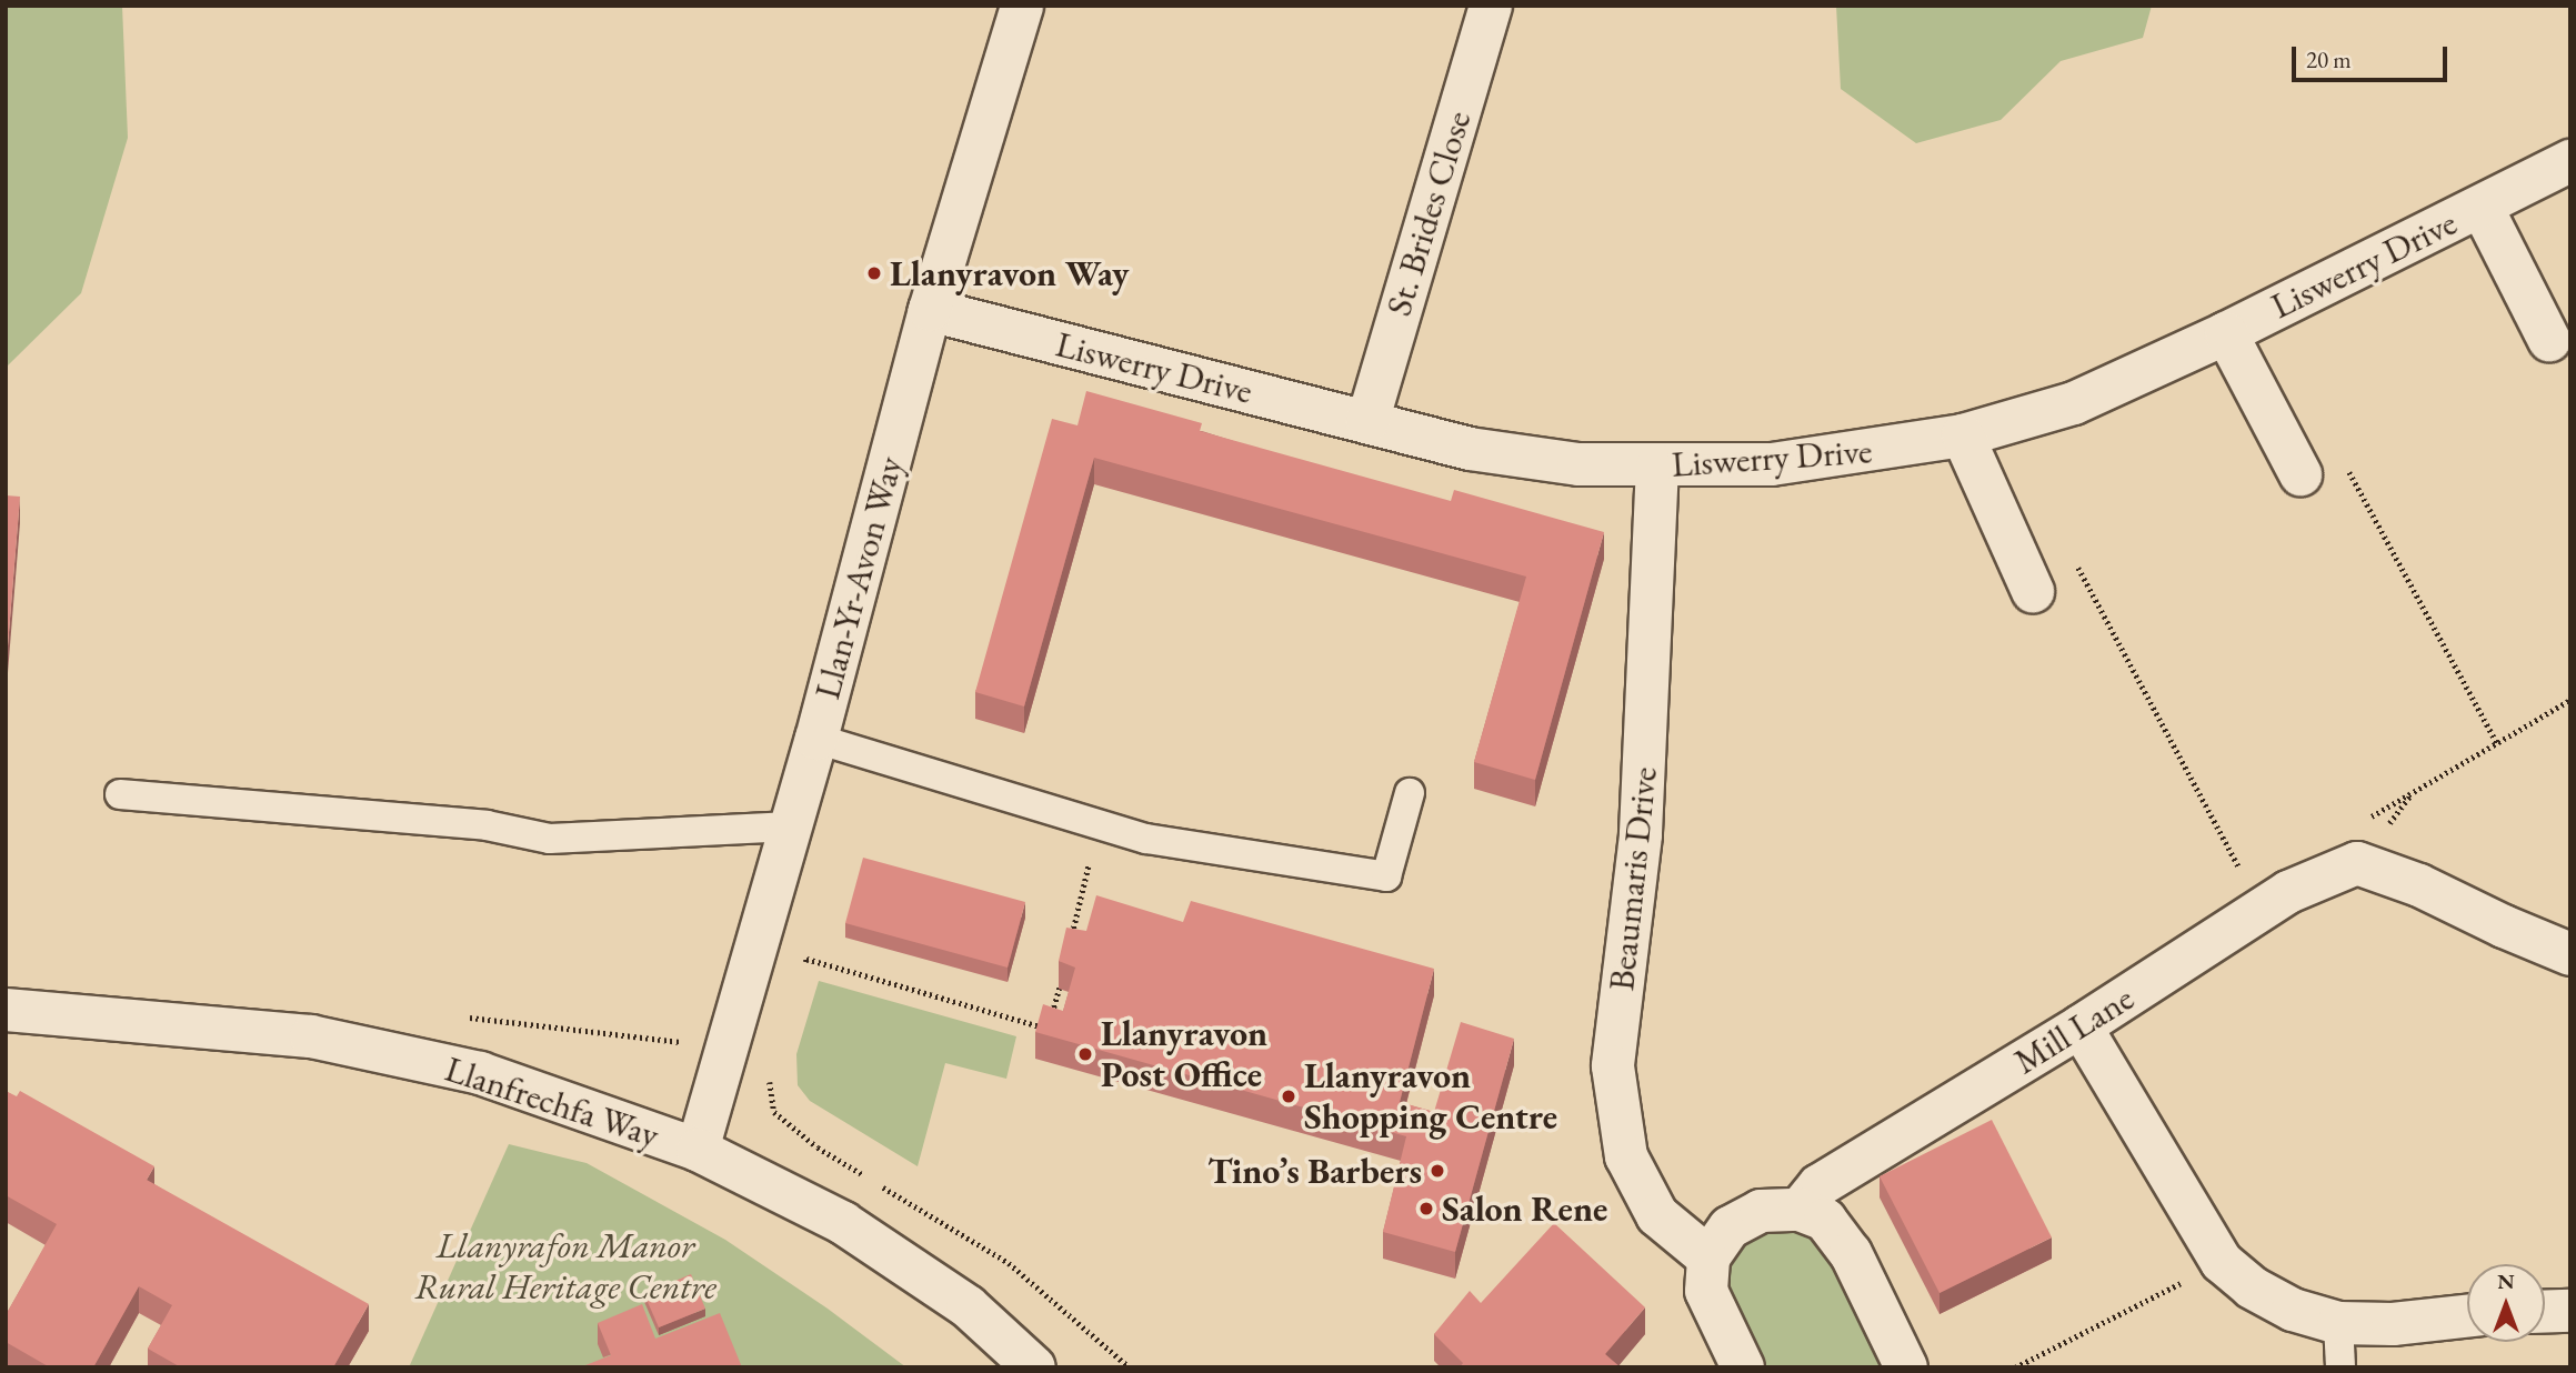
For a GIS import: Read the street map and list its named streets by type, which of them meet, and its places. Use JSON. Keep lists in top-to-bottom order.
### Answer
{
  "streets": {
    "street": [
      "St. Brides Close",
      "Liswerry Drive",
      "Llan-Yr-Avon Way",
      "Beaumaris Drive",
      "Mill Lane",
      "Llanfrechfa Way"
    ]
  },
  "crossings": [
    ["St. Brides Close", "Liswerry Drive"],
    ["Liswerry Drive", "Llan-Yr-Avon Way"],
    ["Liswerry Drive", "Beaumaris Drive"],
    ["Llan-Yr-Avon Way", "Llanfrechfa Way"]
  ],
  "parks": ["Llanyrafon Manor Rural Heritage Centre"],
  "places": [
    "Llanyravon Way",
    "Llanyravon Post Office",
    "Llanyravon Shopping Centre",
    "Tino’s Barbers",
    "Salon Rene"
  ],
  "scale_bar": "20 m",
  "north": "top"
}
